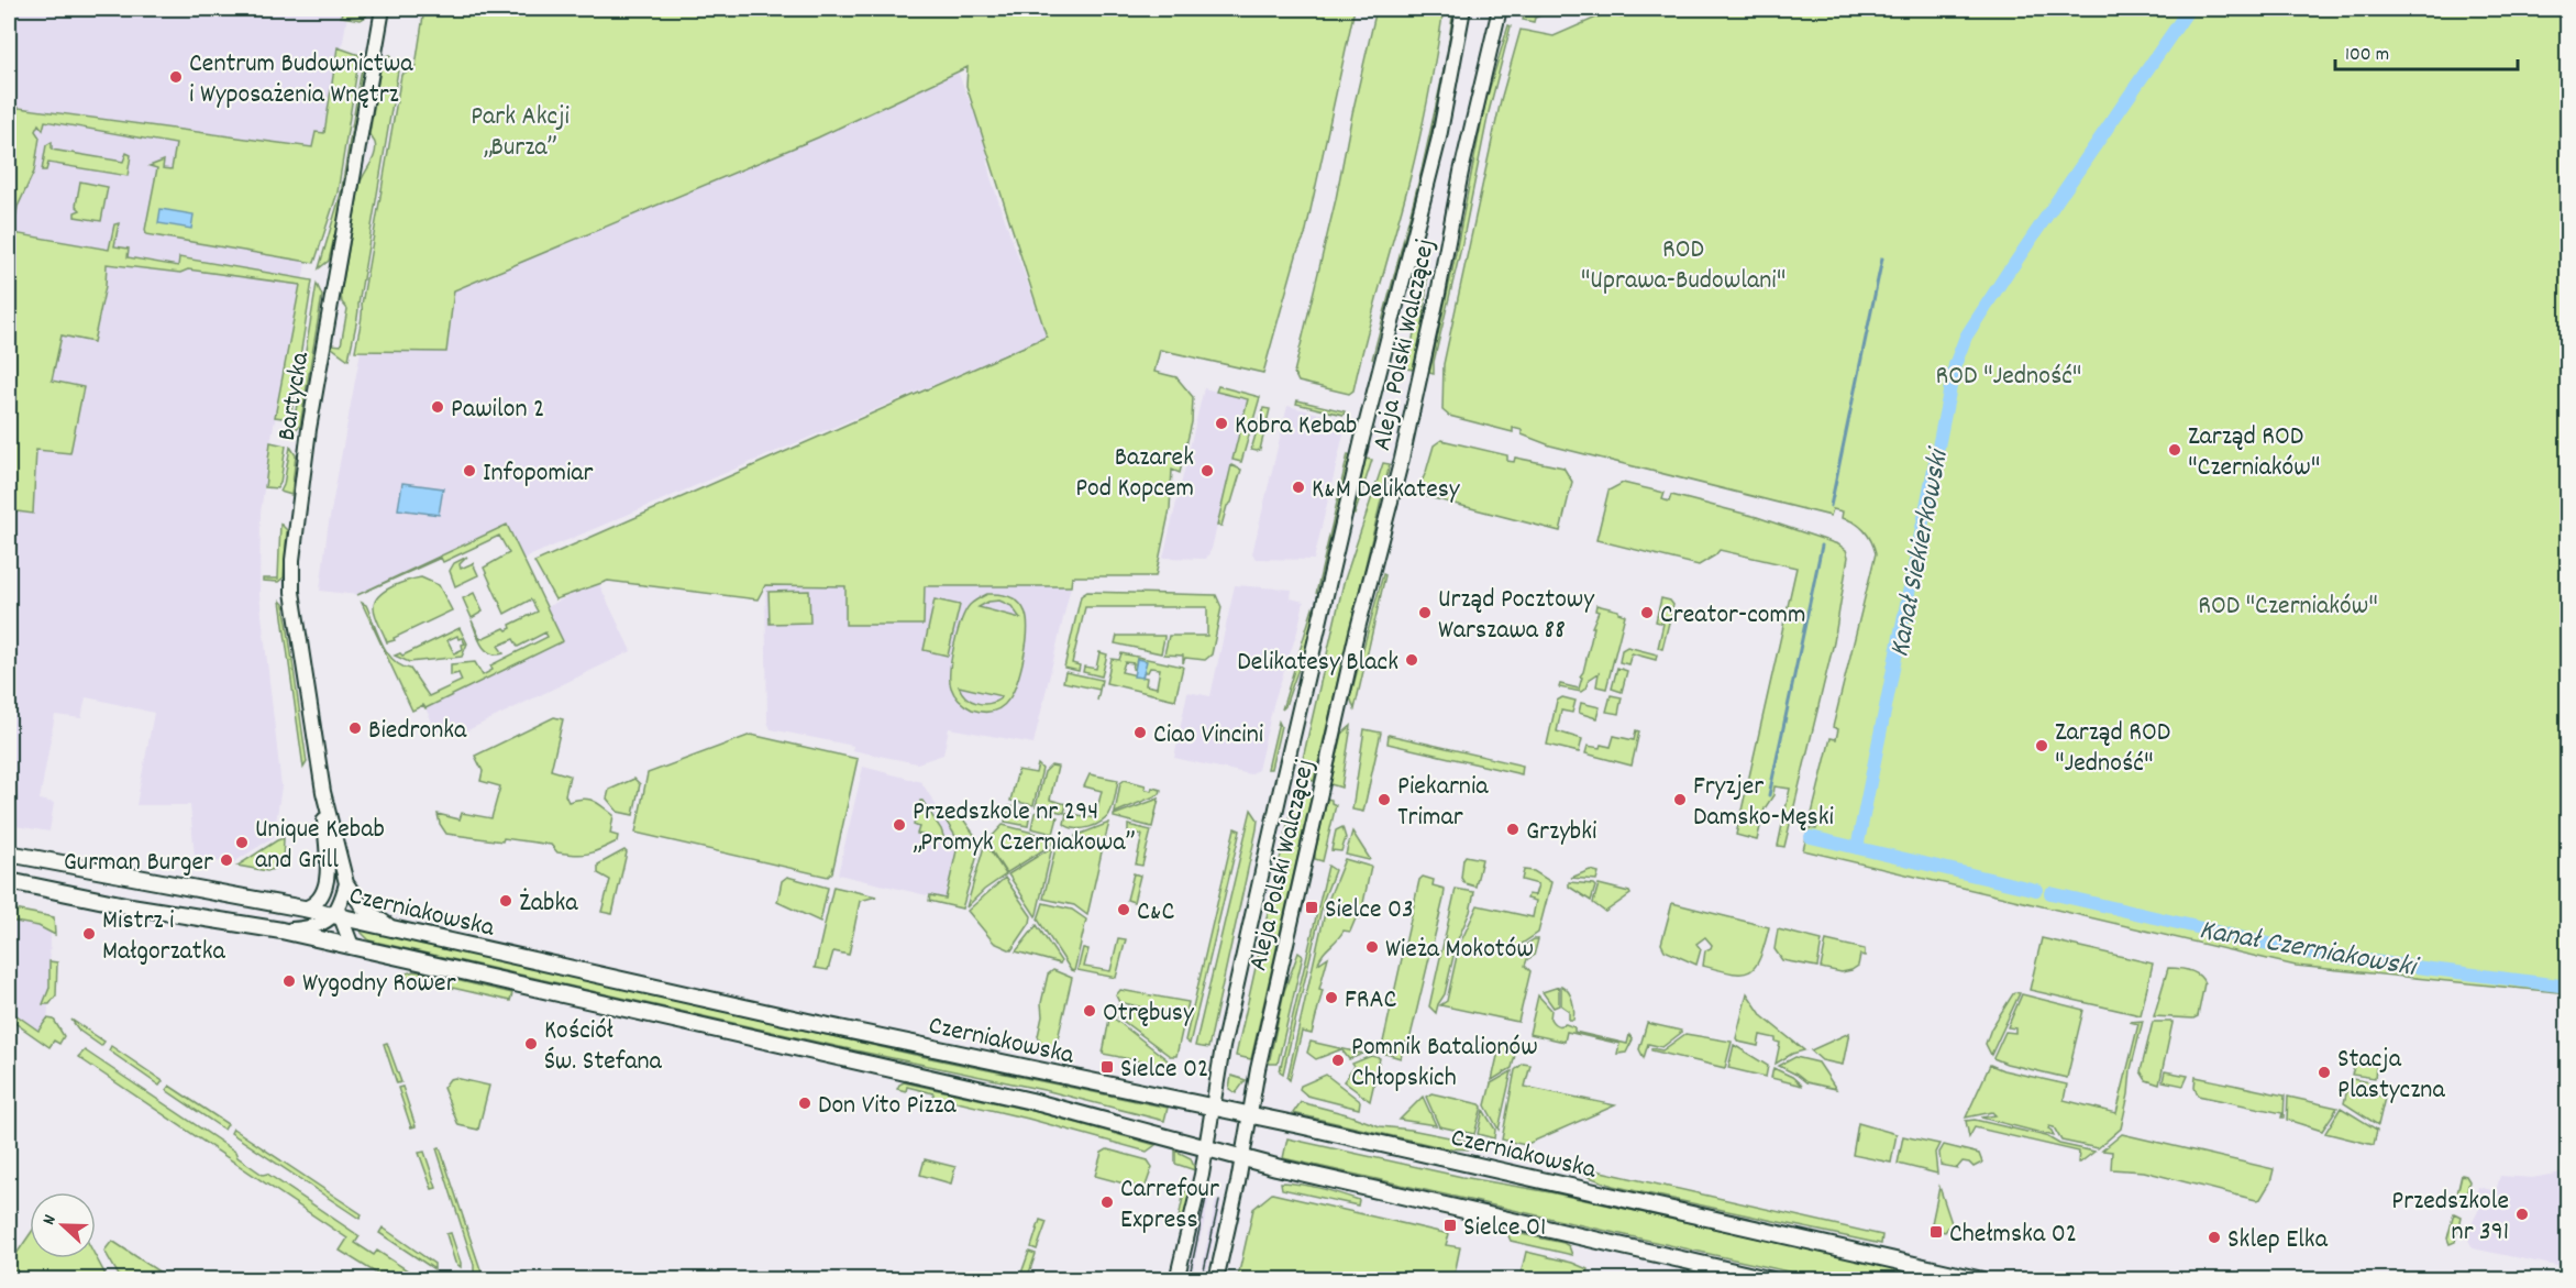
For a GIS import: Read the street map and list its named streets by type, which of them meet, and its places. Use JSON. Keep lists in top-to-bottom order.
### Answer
{
  "streets": {
    "main road": ["Aleja Polski Walczącej", "Bartycka", "Czerniakowska"]
  },
  "crossings": [
    ["Aleja Polski Walczącej", "Czerniakowska"],
    ["Bartycka", "Czerniakowska"]
  ],
  "water": ["Kanał Siekierkowski", "Kanał Czerniakowski"],
  "parks": [
    "Park Akcji „Burza”",
    "ROD \"Uprawa-Budowlani\"",
    "ROD \"Jedność\"",
    "ROD \"Czerniaków\""
  ],
  "places": {
    "other": [
      "Centrum Budownictwa i Wyposażenia Wnętrz",
      "Pawilon 2",
      "Kobra Kebab",
      "Zarząd ROD \"Czerniaków\"",
      "Infopomiar",
      "Bazarek Pod Kopcem",
      "K&M Delikatesy",
      "Urząd Pocztowy Warszawa 88",
      "Creator-comm",
      "Delikatesy Black",
      "Biedronka",
      "Ciao Vincini",
      "Zarząd ROD \"Jedność\"",
      "Piekarnia Trimar",
      "Fryzjer Damsko-Męski",
      "Przedszkole nr 294 „Promyk Czerniakowa”",
      "Grzybki",
      "Unique Kebab and Grill",
      "Gurman Burger",
      "Żabka",
      "C&C",
      "Mistrz i Małgorzatka",
      "Wieża Mokotów",
      "Wygodny Rower",
      "FRAC",
      "Otrębusy",
      "Kościół Św. Stefana",
      "Pomnik Batalionów Chłopskich",
      "Stacja Plastyczna",
      "Don Vito Pizza",
      "Carrefour Express",
      "Przedszkole nr 391",
      "Sklep Elka"
    ],
    "transit": [
      "Sielce 03",
      "Sielce 02",
      "Sielce 01",
      "Chełmska 02"
    ]
  },
  "scale_bar": "100 m",
  "north": "left"
}
